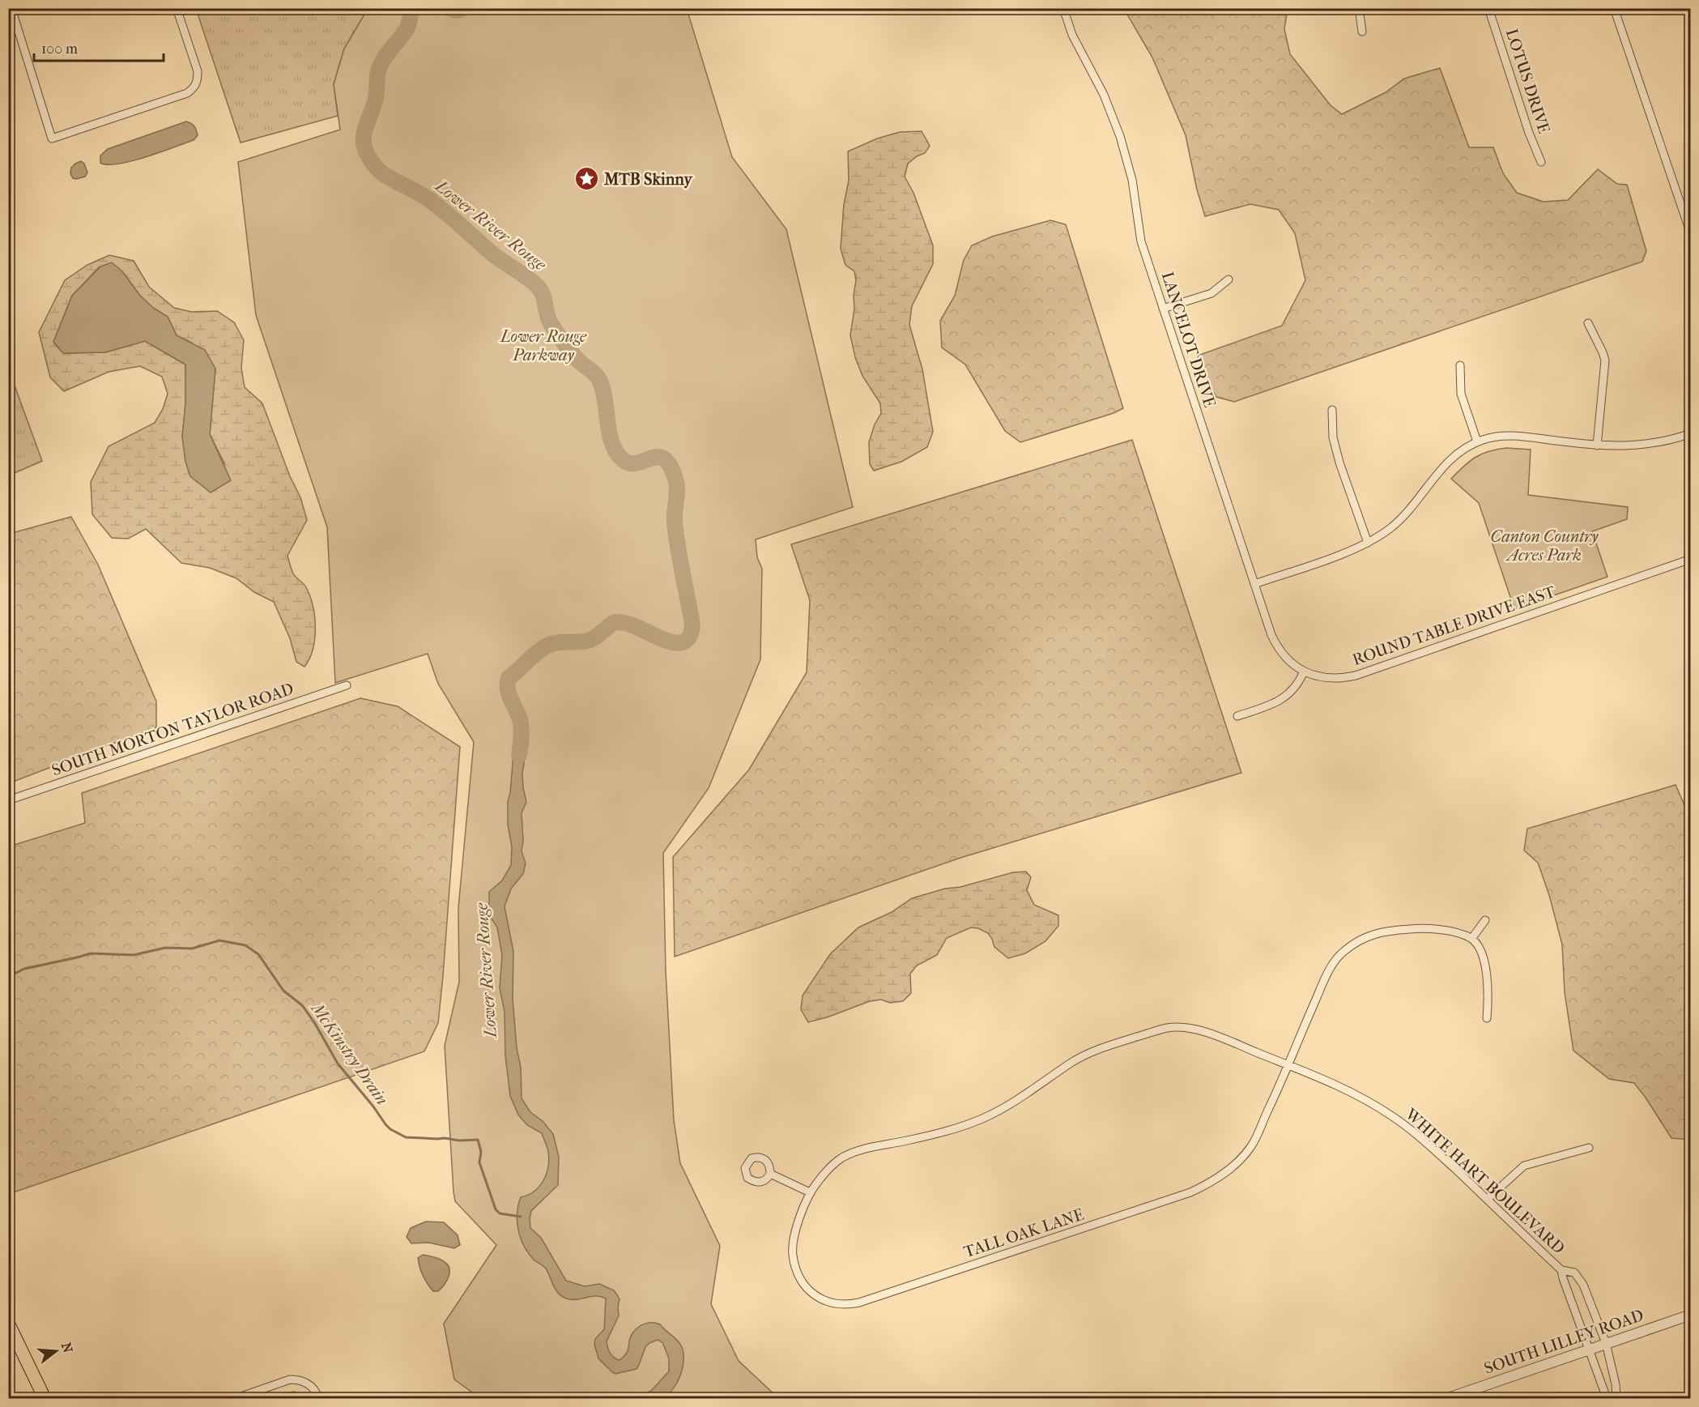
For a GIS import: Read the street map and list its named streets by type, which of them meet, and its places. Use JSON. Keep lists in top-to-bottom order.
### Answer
{
  "streets": {
    "street": [
      "LOTUS DRIVE",
      "LANCELOT DRIVE",
      "ROUND TABLE DRIVE EAST",
      "SOUTH MORTON TAYLOR ROAD",
      "WHITE HART BOULEVARD",
      "TALL OAK LANE",
      "SOUTH LILLEY ROAD"
    ]
  },
  "crossings": [
    ["LANCELOT DRIVE", "ROUND TABLE DRIVE EAST"],
    ["WHITE HART BOULEVARD", "TALL OAK LANE"],
    ["WHITE HART BOULEVARD", "SOUTH LILLEY ROAD"]
  ],
  "water": ["Lower River Rouge", "McKinstry Drain"],
  "parks": ["Lower Rouge Parkway", "Canton Country Acres Park"],
  "places": {
    "place": ["MTB Skinny"]
  },
  "scale_bar": "100 m",
  "north": "right"
}
